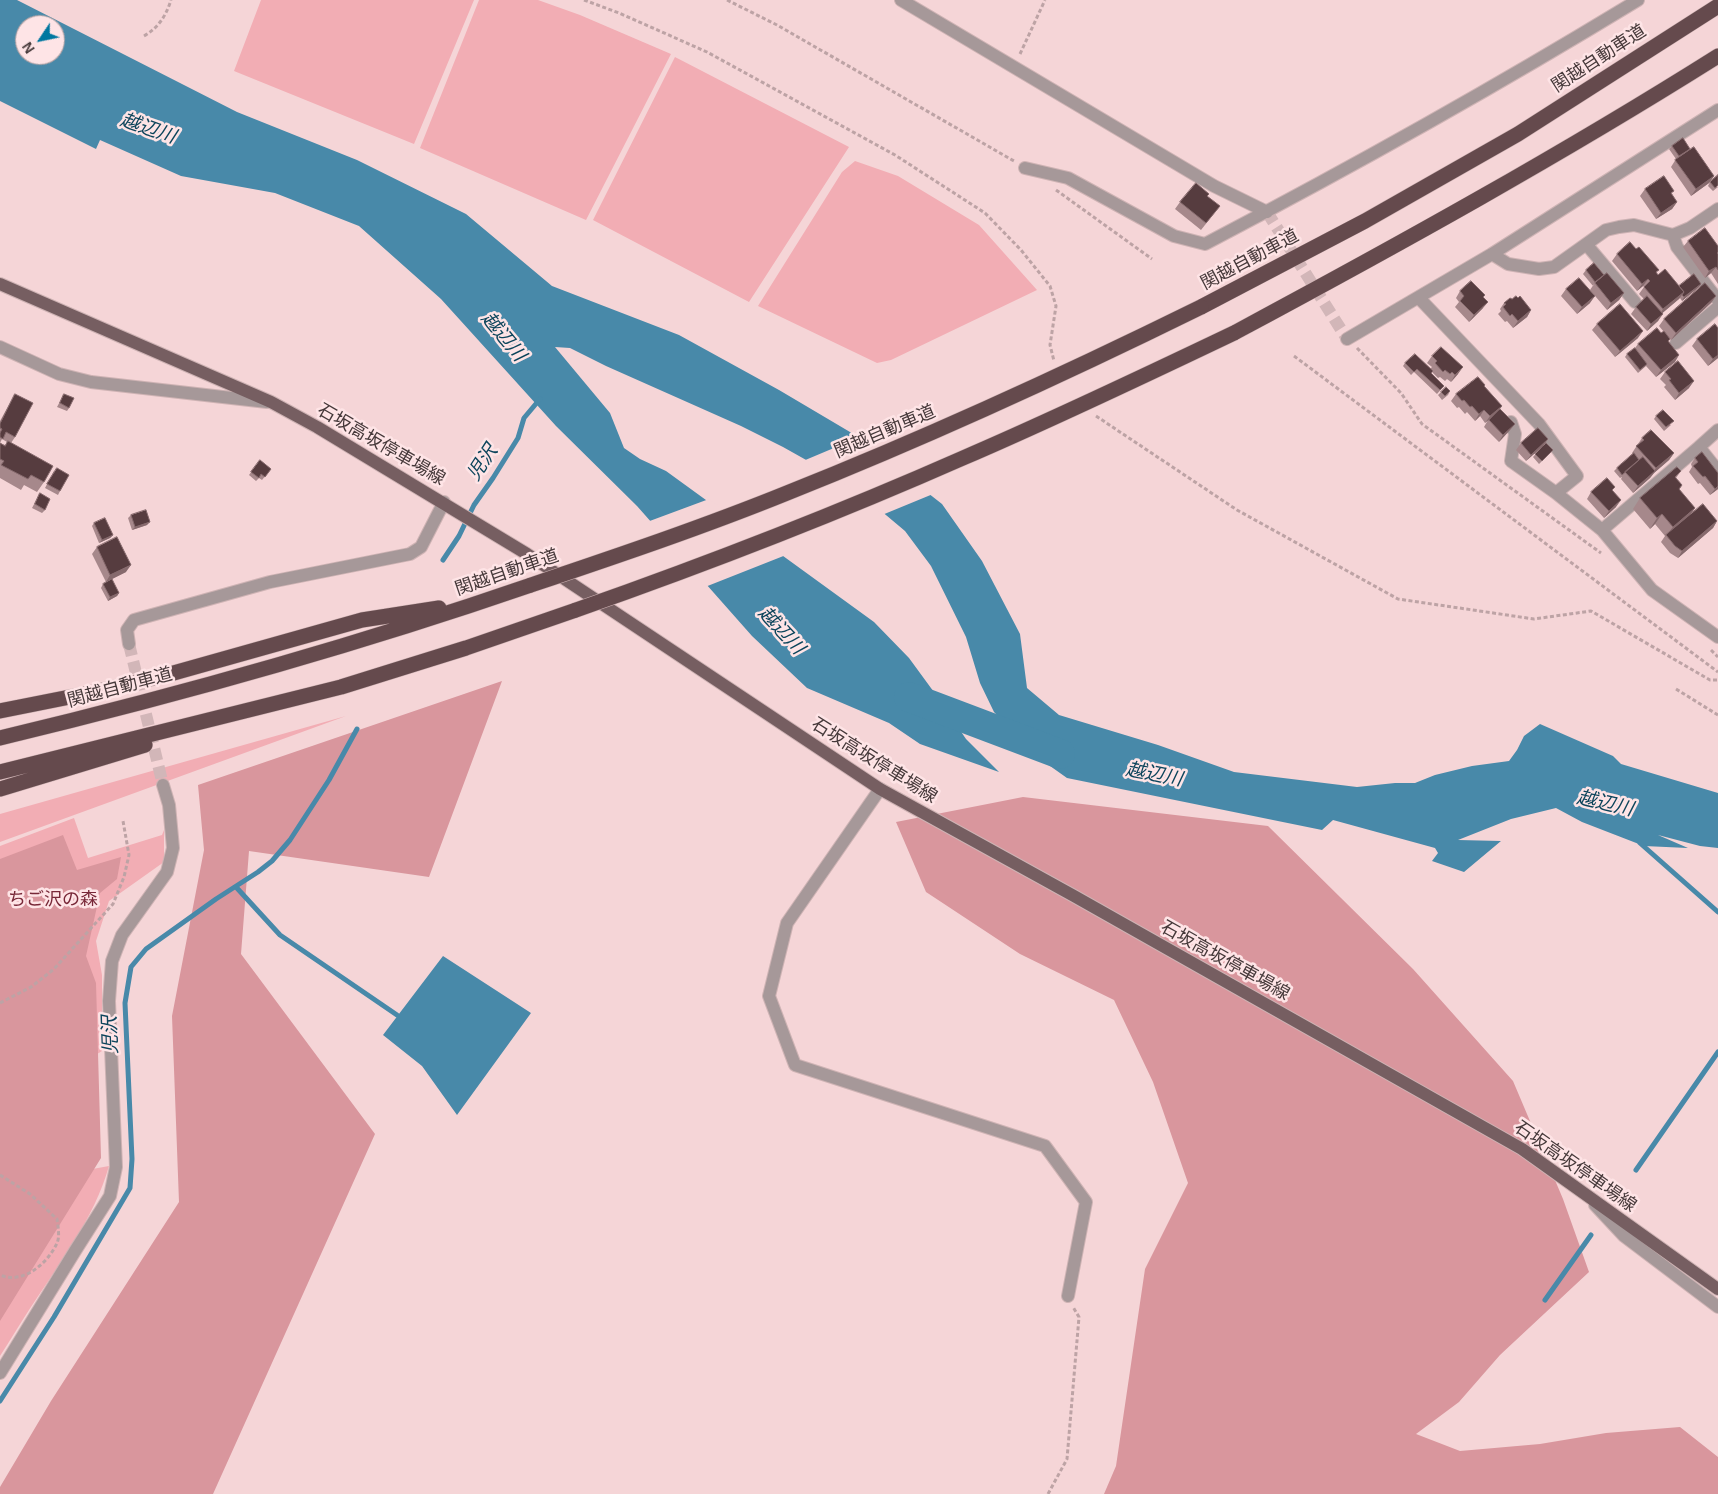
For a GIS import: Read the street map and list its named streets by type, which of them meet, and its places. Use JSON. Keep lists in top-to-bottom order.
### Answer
{
  "streets": {
    "highway": ["関越自動車道"],
    "main road": ["石坂高坂停車場線"]
  },
  "water": ["越辺川", "児沢"],
  "parks": ["ちご沢の森"],
  "north": "bottom left"
}
